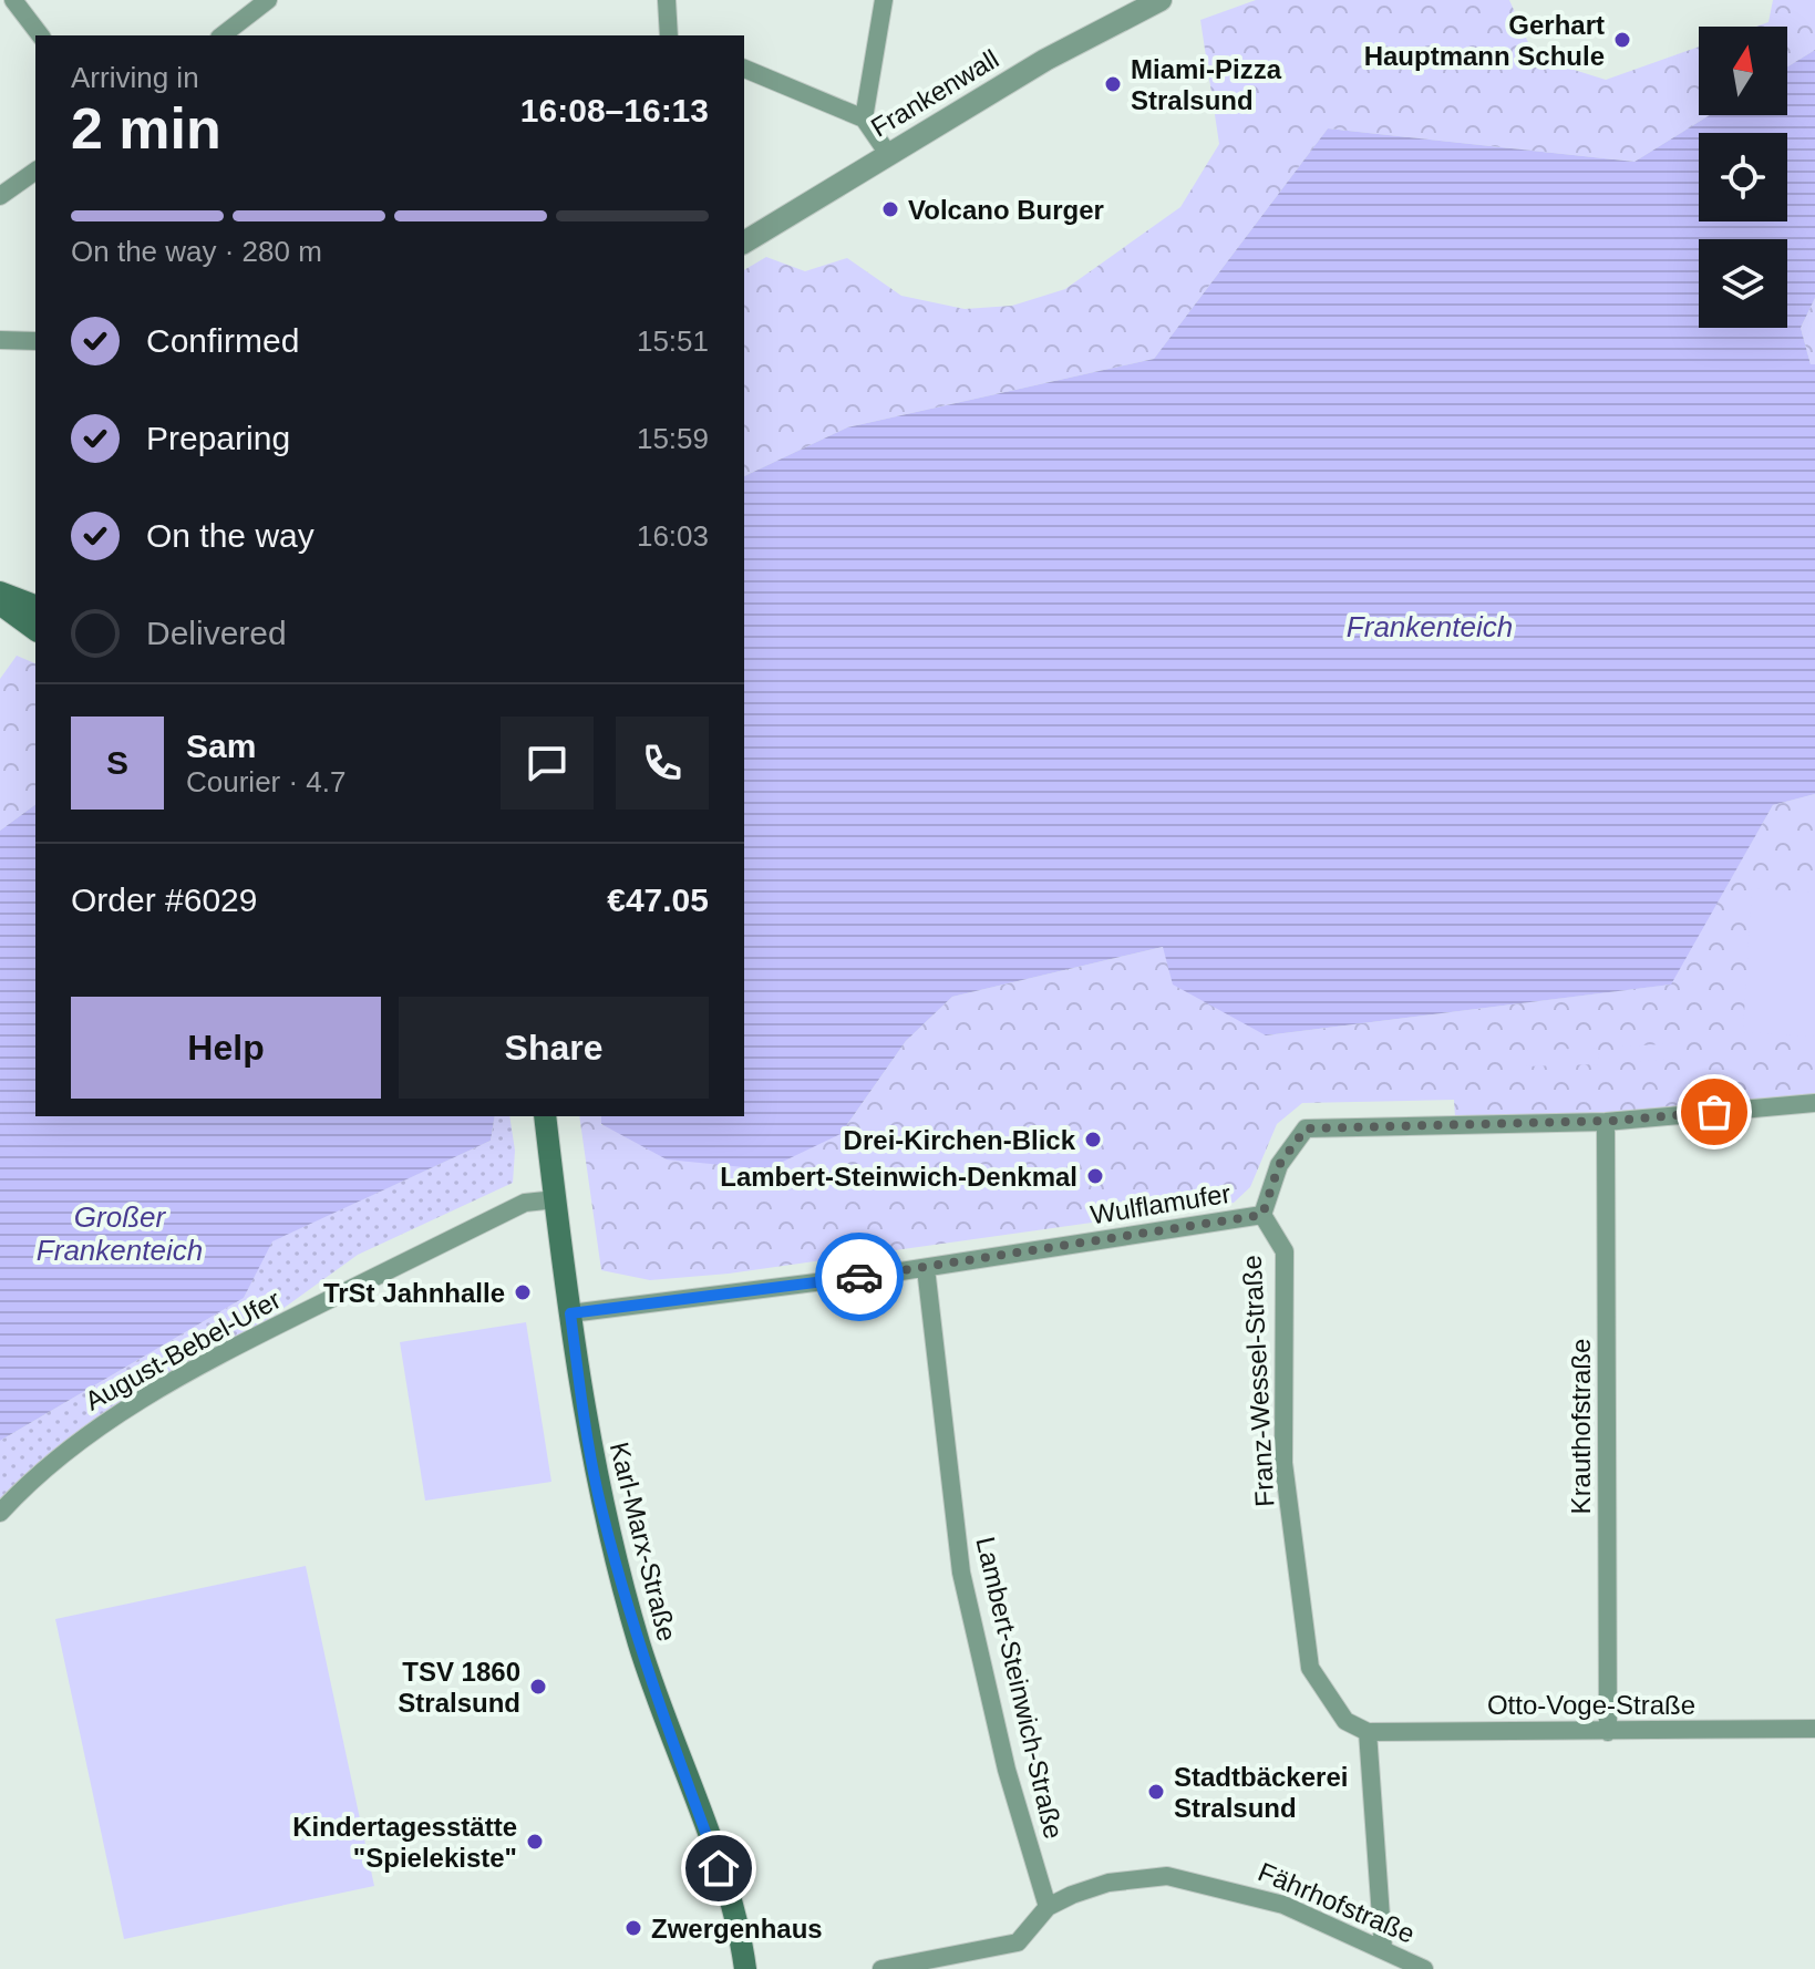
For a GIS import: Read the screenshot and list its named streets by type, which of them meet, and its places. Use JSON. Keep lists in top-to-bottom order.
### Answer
{
  "streets": {
    "main road": ["Karl-Marx-Straße"],
    "street": [
      "Frankenwall",
      "Wulflamufer",
      "August-Bebel-Ufer",
      "Franz-Wessel-Straße",
      "Krauthofstraße",
      "Lambert-Steinwich-Straße",
      "Otto-Voge-Straße",
      "Fährhofstraße"
    ]
  },
  "crossings": [
    ["Wulflamufer", "Franz-Wessel-Straße"],
    ["Wulflamufer", "Krauthofstraße"],
    ["Wulflamufer", "Karl-Marx-Straße"],
    ["Wulflamufer", "Lambert-Steinwich-Straße"],
    ["August-Bebel-Ufer", "Karl-Marx-Straße"],
    ["Franz-Wessel-Straße", "Otto-Voge-Straße"],
    ["Krauthofstraße", "Otto-Voge-Straße"],
    ["Lambert-Steinwich-Straße", "Fährhofstraße"]
  ],
  "water": ["Frankenteich", "Großer Frankenteich"],
  "places": [
    "Gerhart Hauptmann Schule",
    "Miami-Pizza Stralsund",
    "Volcano Burger",
    "Drei-Kirchen-Blick",
    "Lambert-Steinwich-Denkmal",
    "TrSt Jahnhalle",
    "TSV 1860 Stralsund",
    "Stadtbäckerei Stralsund",
    "Kindertagesstätte \"Spielekiste\"",
    "Zwergenhaus"
  ],
  "north": "top",
  "page": {
    "heading": ["2 min", "Arriving in", "16:08–16:13"],
    "panel": [
      "Sam",
      "Courier · 4.7",
      "Order #6029",
      "€47.05"
    ],
    "bar": "On the way · 280 m",
    "list": [
      ["Confirmed", "15:51"],
      ["Preparing", "15:59"],
      ["On the way", "16:03"],
      "Delivered"
    ],
    "round": "S",
    "buttons": ["Help", "Share"]
  }
}
